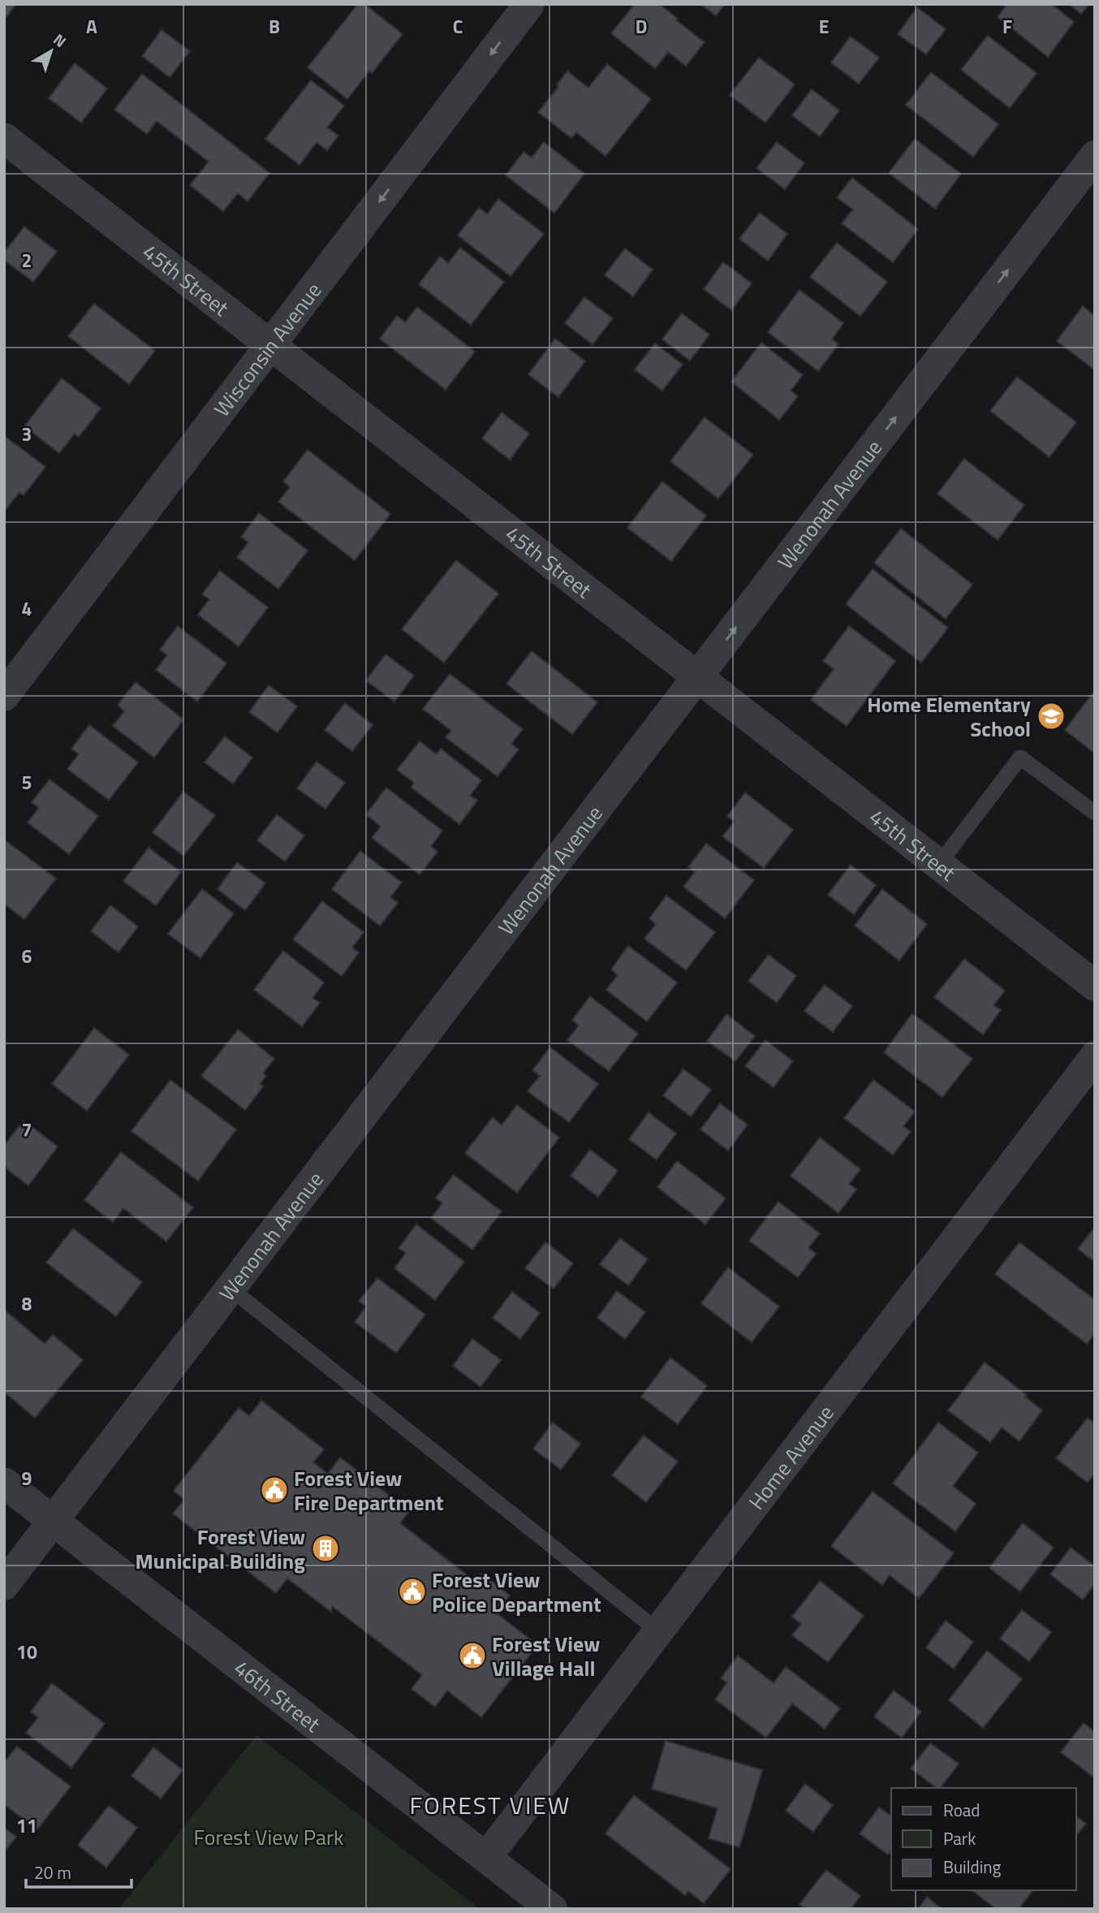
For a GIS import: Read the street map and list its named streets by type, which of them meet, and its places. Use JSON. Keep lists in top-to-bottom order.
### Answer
{
  "streets": {
    "street": [
      "45th Street",
      "Wisconsin Avenue",
      "Wenonah Avenue",
      "Home Avenue",
      "46th Street"
    ]
  },
  "crossings": [
    ["45th Street", "Wisconsin Avenue"],
    ["45th Street", "Wenonah Avenue"],
    ["Wenonah Avenue", "46th Street"],
    ["Home Avenue", "46th Street"]
  ],
  "one_way": ["Wisconsin Avenue", "Wenonah Avenue"],
  "districts": ["FOREST VIEW"],
  "parks": ["Forest View Park"],
  "places": {
    "school or university": ["Home Elementary School"],
    "public building": ["Forest View Fire Department", "Forest View Police Department", "Forest View Village Hall"],
    "building": ["Forest View Municipal Building"]
  },
  "legend": ["Road", "Park", "Building"],
  "scale_bar": "20 m",
  "north": "top right",
  "grid": {
    "columns": [
      "A",
      "B",
      "C",
      "D",
      "E",
      "F"
    ],
    "rows": [
      "2",
      "3",
      "4",
      "5",
      "6",
      "7",
      "8",
      "9",
      "10",
      "11"
    ]
  }
}
